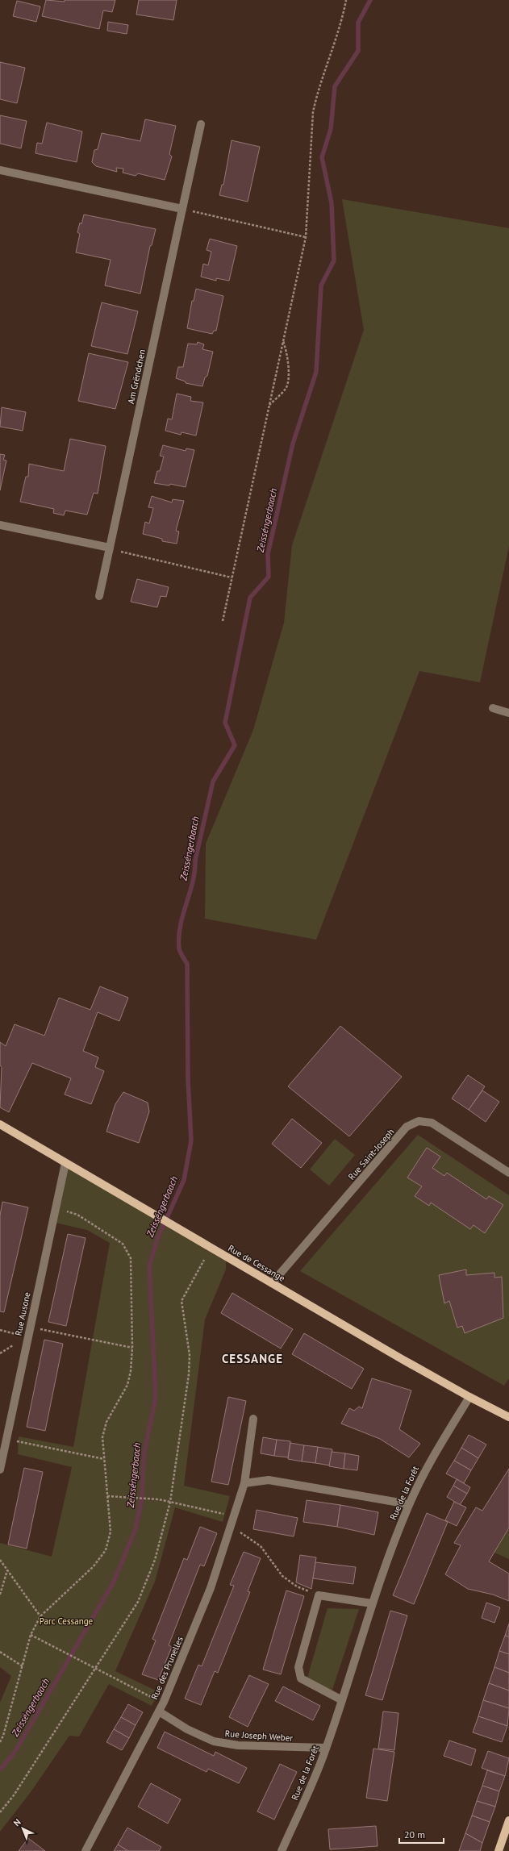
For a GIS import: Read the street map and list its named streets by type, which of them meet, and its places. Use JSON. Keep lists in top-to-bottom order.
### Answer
{
  "streets": {
    "main road": ["Rue de Cessange"],
    "street": [
      "Am Grëndchen",
      "Rue Saint-Joseph",
      "Rue Ausone",
      "Rue de la Forêt",
      "Rue des Prunelles",
      "Rue Joseph Weber"
    ]
  },
  "crossings": [
    ["Rue Saint-Joseph", "Rue de Cessange"],
    ["Rue de Cessange", "Rue Ausone"],
    ["Rue de Cessange", "Rue de la Forêt"],
    ["Rue de la Forêt", "Rue Joseph Weber"],
    ["Rue des Prunelles", "Rue Joseph Weber"]
  ],
  "districts": ["CESSANGE"],
  "water": ["Zeisséngerbaach"],
  "parks": ["Parc Cessange"],
  "scale_bar": "20 m",
  "north": "top left"
}
